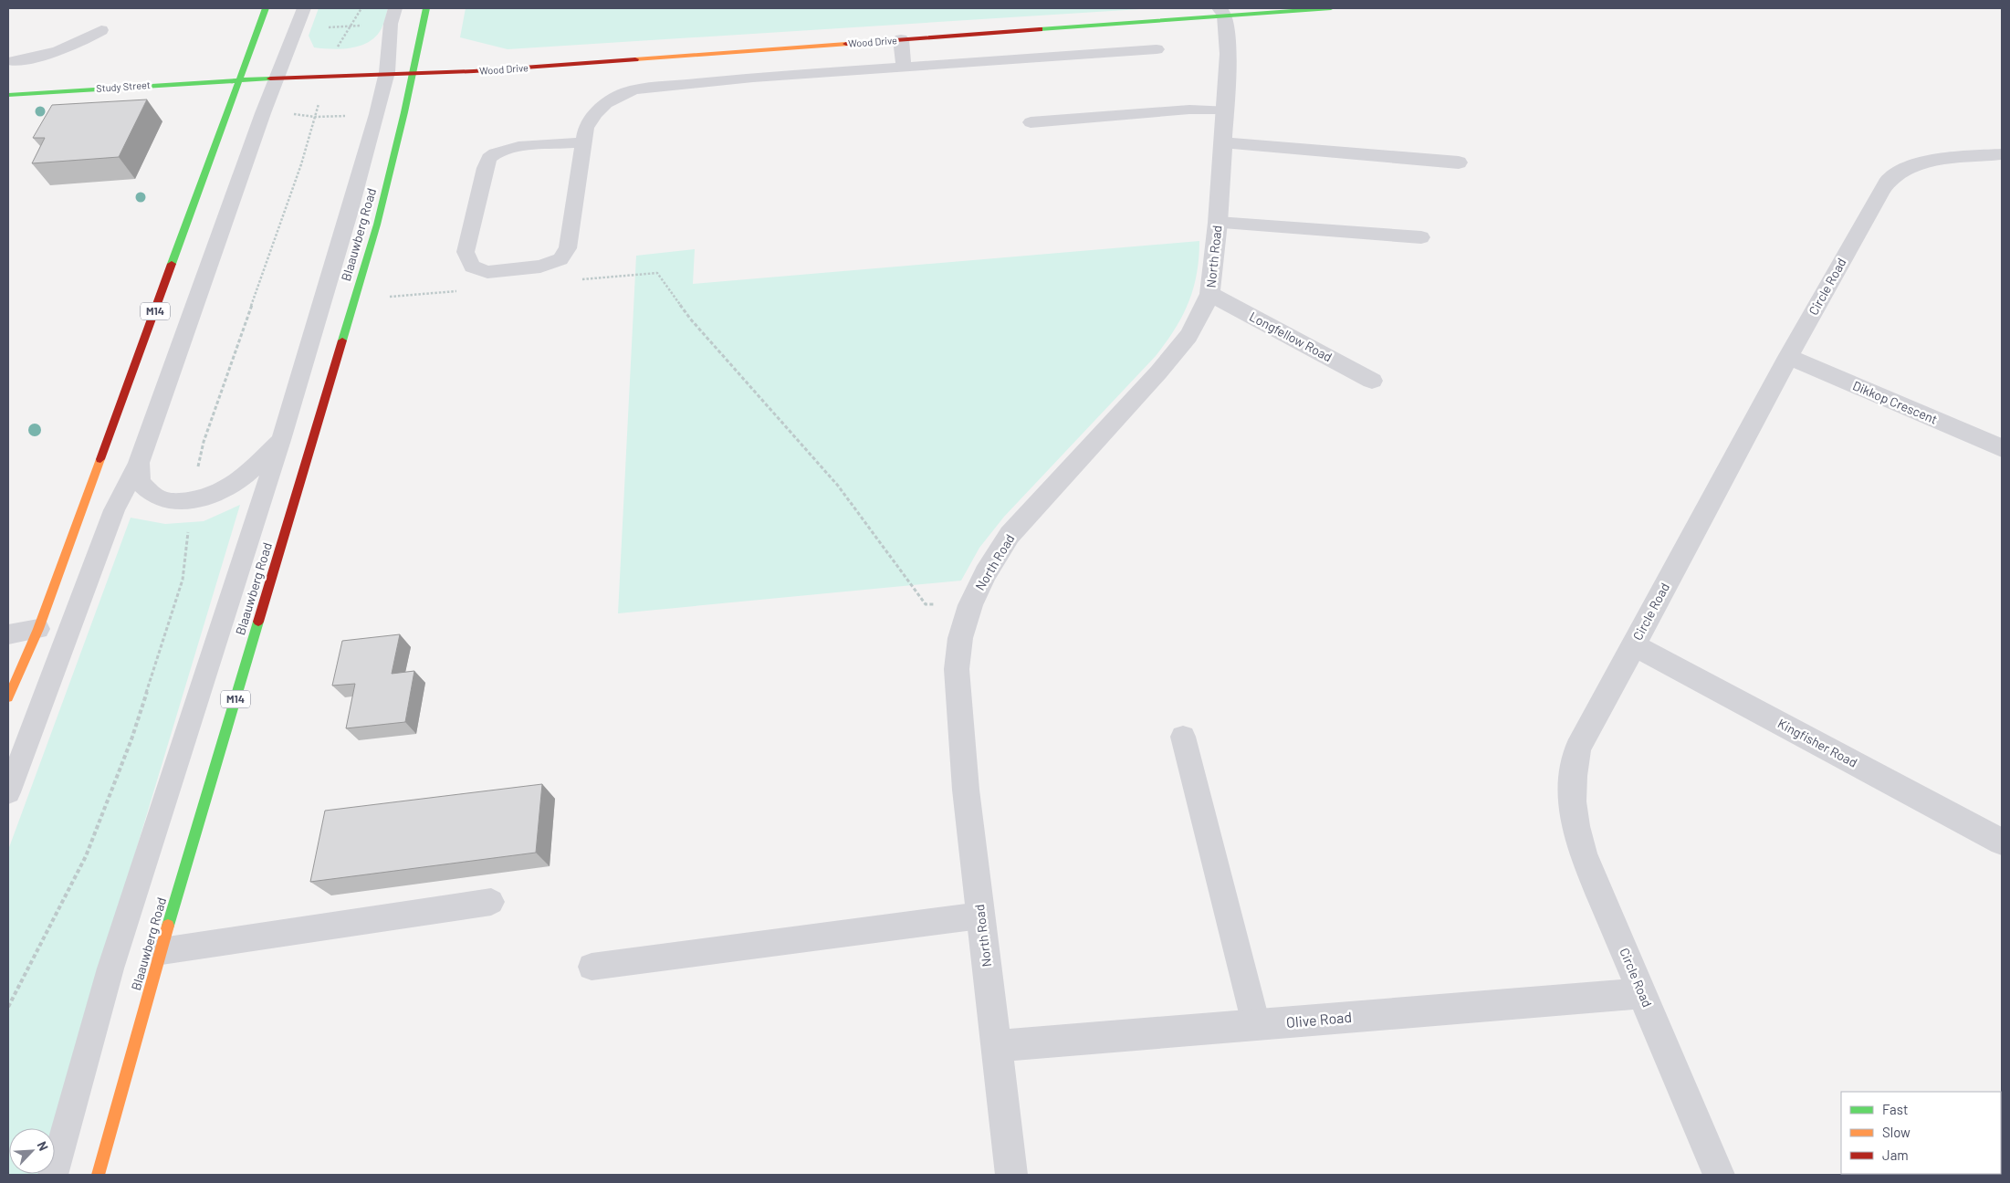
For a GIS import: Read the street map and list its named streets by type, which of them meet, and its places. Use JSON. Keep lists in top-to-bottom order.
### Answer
{
  "streets": {
    "main road": [
      "Wood Drive",
      "Study Street",
      "Blaauwberg Road",
      "M14"
    ],
    "street": [
      "North Road",
      "Circle Road",
      "Longfellow Road",
      "Dikkop Crescent",
      "Kingfisher Road",
      "Olive Road"
    ]
  },
  "crossings": [
    ["Wood Drive", "Study Street"],
    ["Wood Drive", "Blaauwberg Road"],
    ["Wood Drive", "North Road"],
    ["Study Street", "M14"],
    ["North Road", "Longfellow Road"],
    ["North Road", "Olive Road"],
    ["Circle Road", "Dikkop Crescent"],
    ["Circle Road", "Kingfisher Road"],
    ["Circle Road", "Olive Road"]
  ],
  "legend": ["Fast", "Slow", "Jam"],
  "north": "top right"
}
